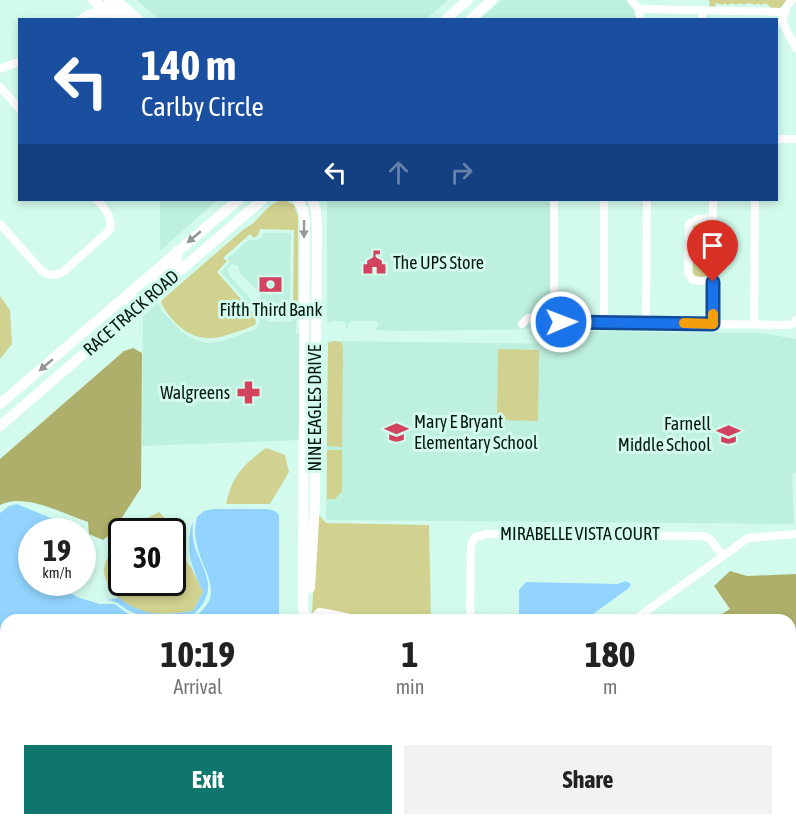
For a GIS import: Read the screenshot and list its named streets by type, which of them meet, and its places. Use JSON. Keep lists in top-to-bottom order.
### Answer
{
  "streets": {
    "street": ["RACE TRACK ROAD", "NINE EAGLES DRIVE", "MIRABELLE VISTA COURT"]
  },
  "places": {
    "public building": ["The UPS Store"],
    "bank": ["Fifth Third Bank"],
    "pharmacy": ["Walgreens"],
    "school or university": ["Mary E Bryant Elementary School", "Farnell Middle School"]
  },
  "page": {
    "turn": ["140 m", "Carlby Circle"],
    "speed": "19 km/h",
    "limit": "30",
    "eta": [
      "10:19",
      "Arrival",
      "1",
      "min",
      "180",
      "m"
    ],
    "buttons": ["Exit", "Share"]
  }
}
